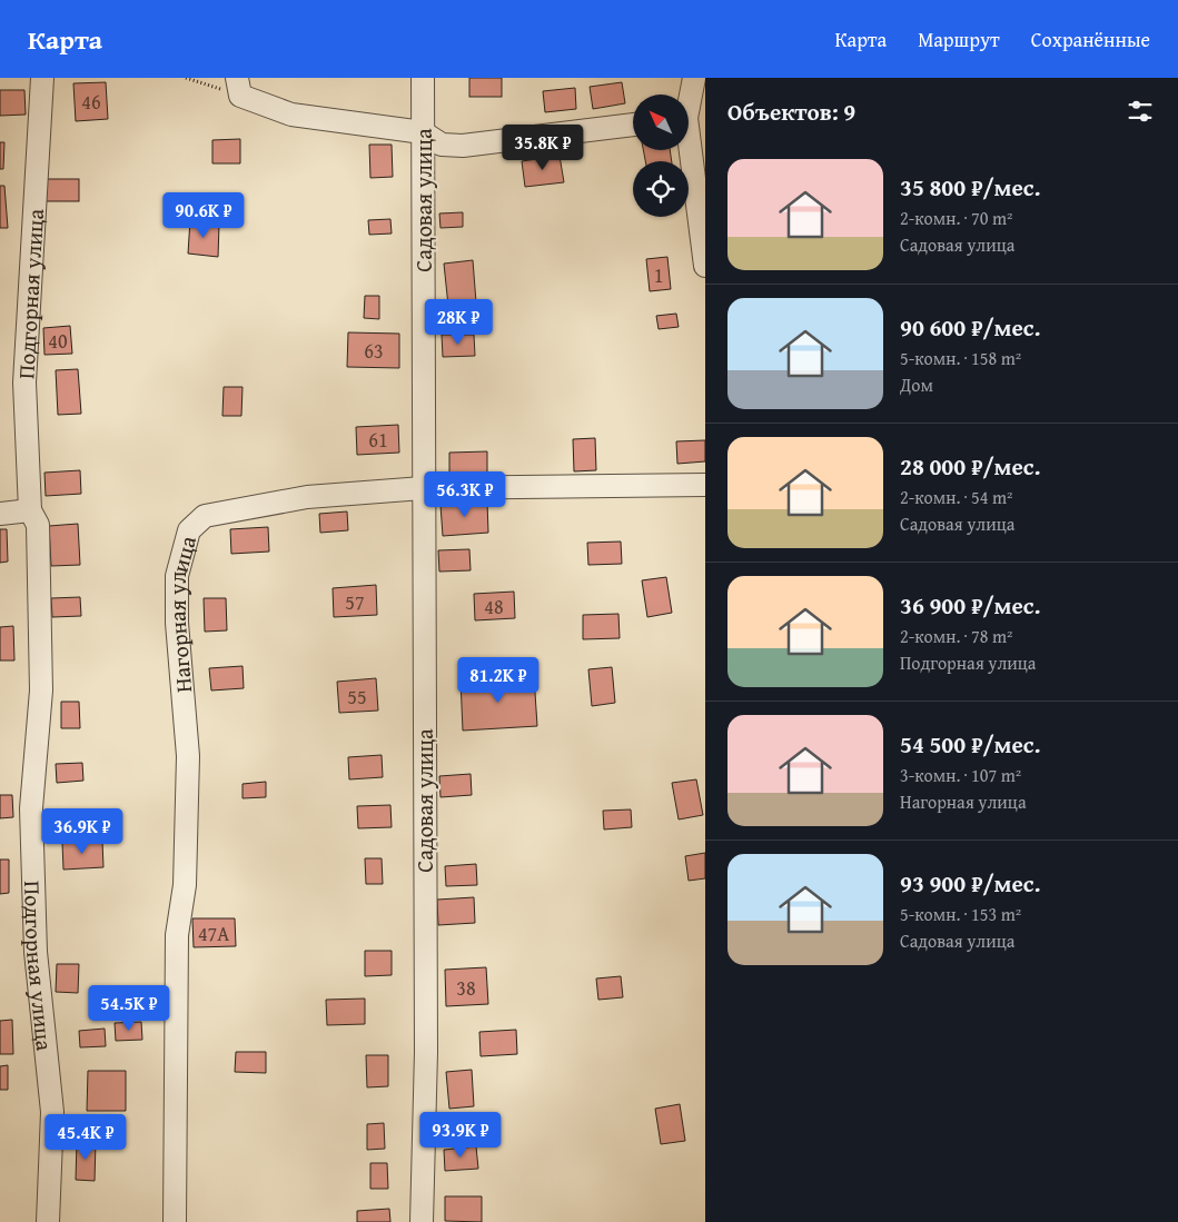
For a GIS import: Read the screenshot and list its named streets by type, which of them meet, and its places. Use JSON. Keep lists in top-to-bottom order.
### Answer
{
  "streets": {
    "street": ["Садовая улица", "Подгорная улица", "Нагорная улица"]
  },
  "crossings": [
    ["Садовая улица", "Нагорная улица"]
  ],
  "house_numbers": [
    "46",
    "1",
    "40",
    "63",
    "61",
    "57",
    "48",
    "55",
    "47А",
    "38"
  ],
  "north": "top left",
  "page": {
    "header": "Карта",
    "nav": ["Карта", "Маршрут", "Сохранённые"],
    "heading": "Объектов: 9",
    "price": [
      "35.8K ₽",
      "90.6K ₽",
      "28K ₽",
      "56.3K ₽",
      "81.2K ₽",
      "36.9K ₽",
      "54.5K ₽",
      "93.9K ₽",
      "45.4K ₽"
    ],
    "list": [
      {
        "name": "35 800 ₽/мес.",
        "note": "2-комн. · 70 m² · Садовая улица"
      },
      {
        "name": "90 600 ₽/мес.",
        "note": "5-комн. · 158 m² · Дом"
      },
      {
        "name": "28 000 ₽/мес.",
        "note": "2-комн. · 54 m² · Садовая улица"
      },
      {
        "name": "36 900 ₽/мес.",
        "note": "2-комн. · 78 m² · Подгорная улица"
      },
      {
        "name": "54 500 ₽/мес.",
        "note": "3-комн. · 107 m² · Нагорная улица"
      },
      {
        "name": "93 900 ₽/мес.",
        "note": "5-комн. · 153 m² · Садовая улица"
      }
    ]
  }
}
